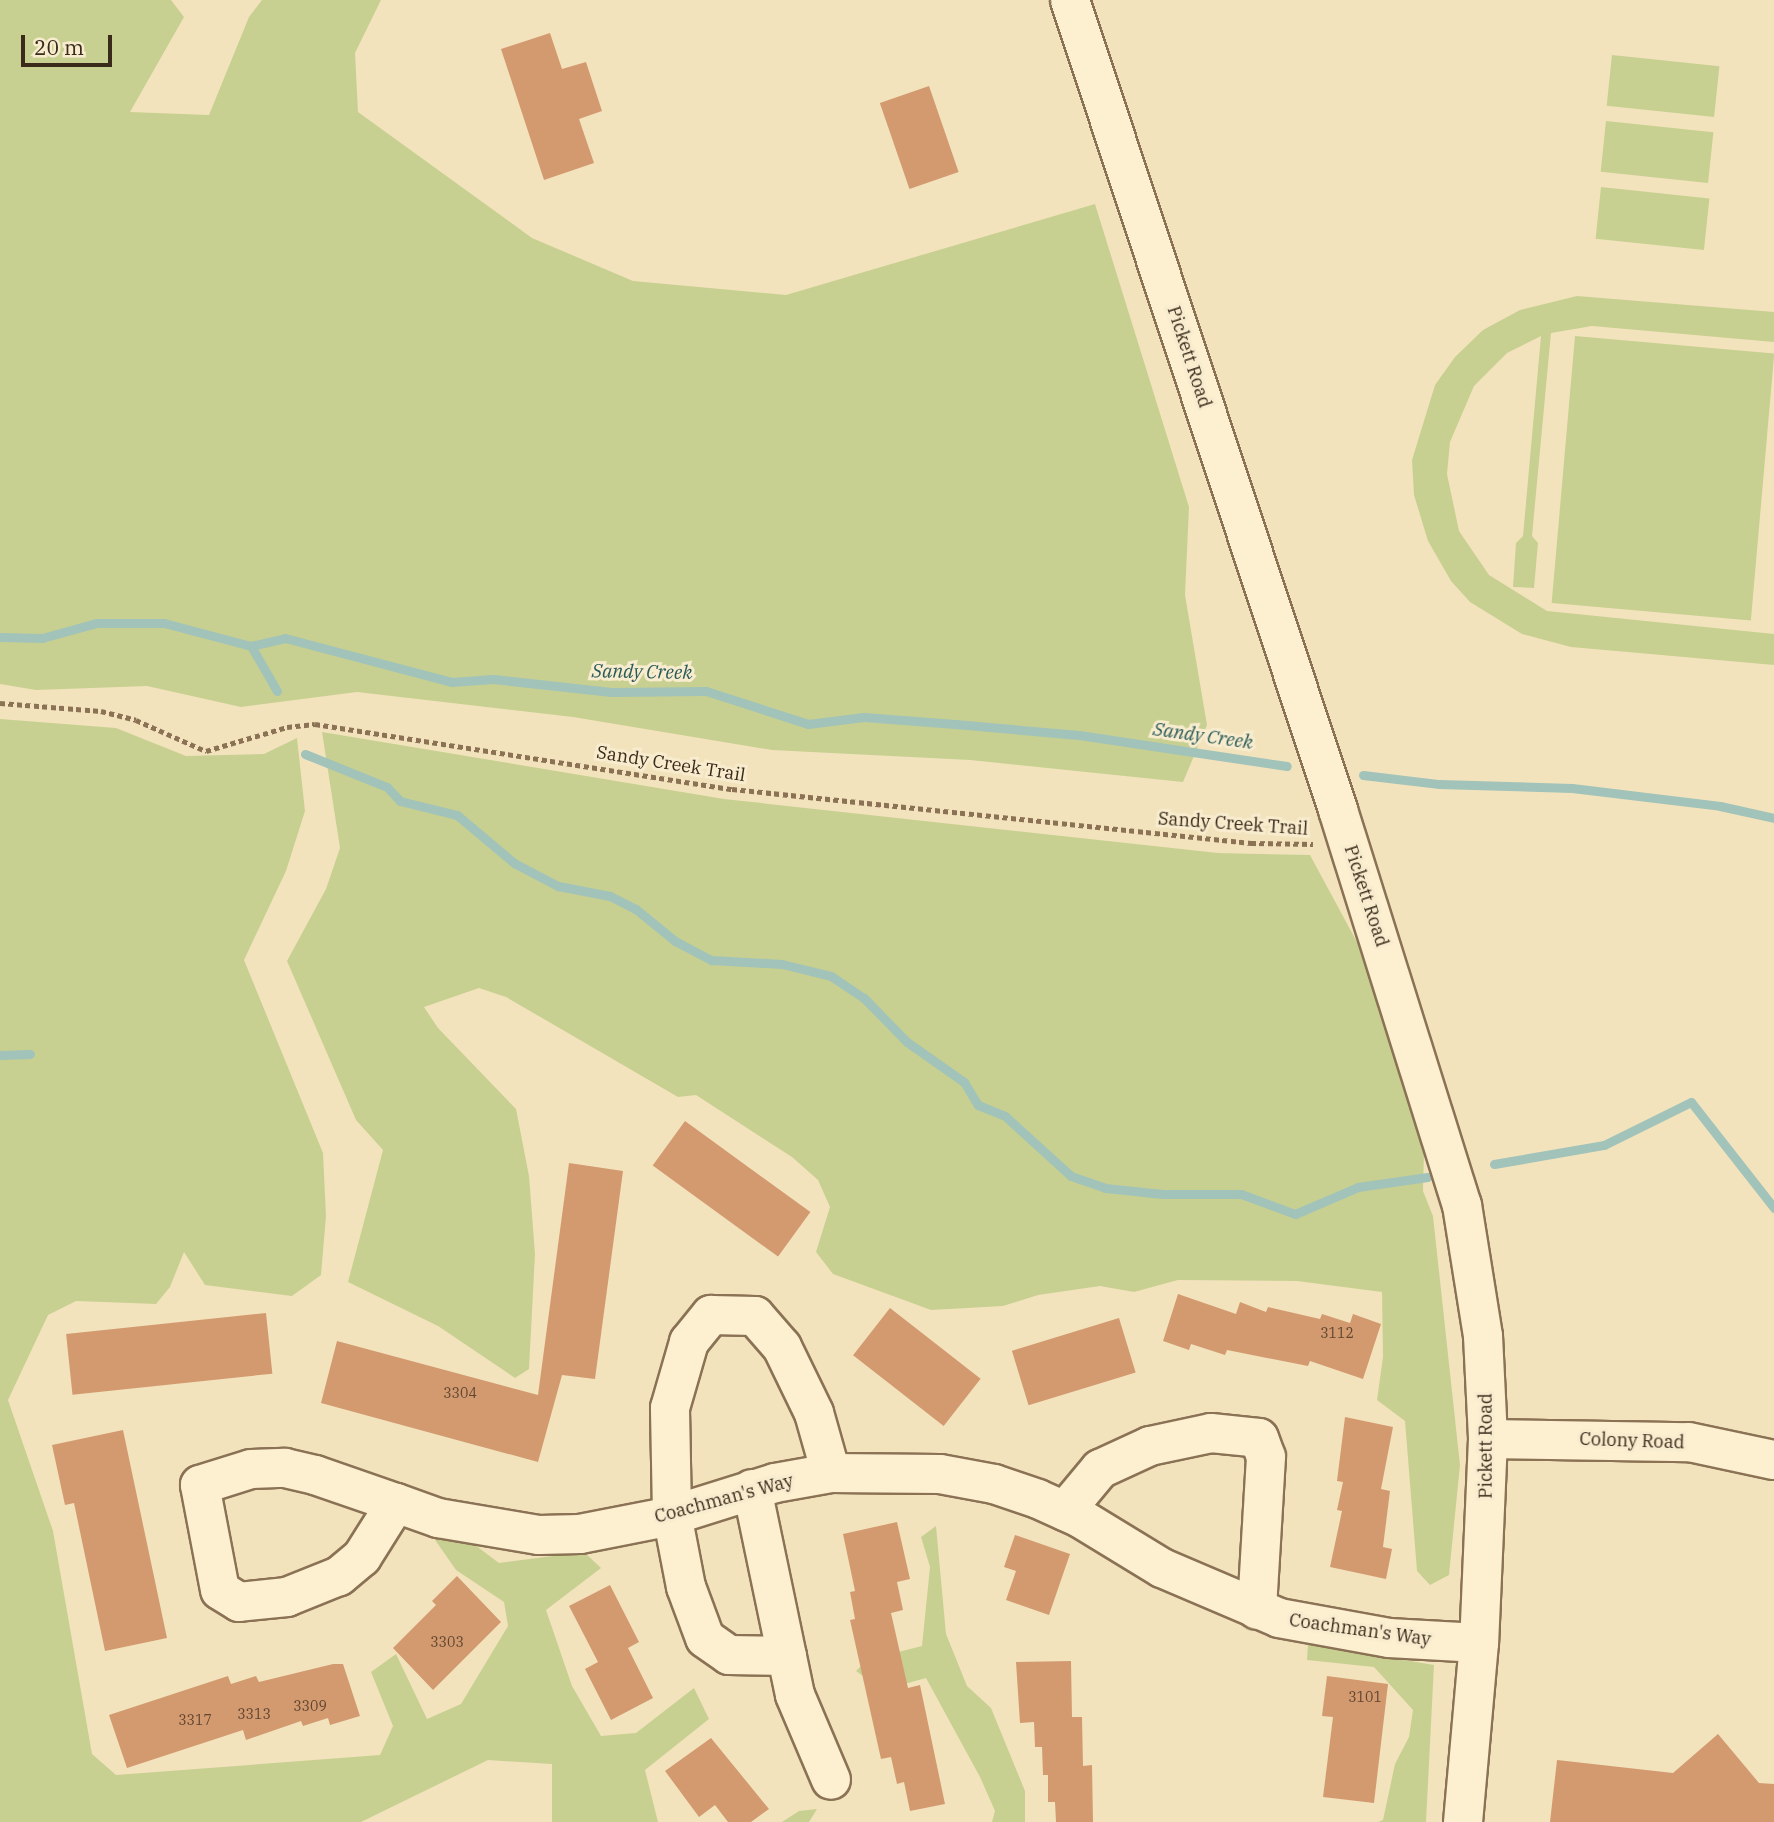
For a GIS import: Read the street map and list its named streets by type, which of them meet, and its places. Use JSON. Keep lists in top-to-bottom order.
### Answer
{
  "streets": {
    "street": ["Pickett Road", "Colony Road", "Coachman's Way"],
    "path": ["Sandy Creek Trail"]
  },
  "crossings": [
    ["Pickett Road", "Sandy Creek Trail"],
    ["Pickett Road", "Colony Road"],
    ["Pickett Road", "Coachman's Way"]
  ],
  "water": ["Sandy Creek"],
  "house_numbers": [
    "3112",
    "3304",
    "3303",
    "3101",
    "3309",
    "3313",
    "3317"
  ],
  "scale_bar": "20 m"
}
